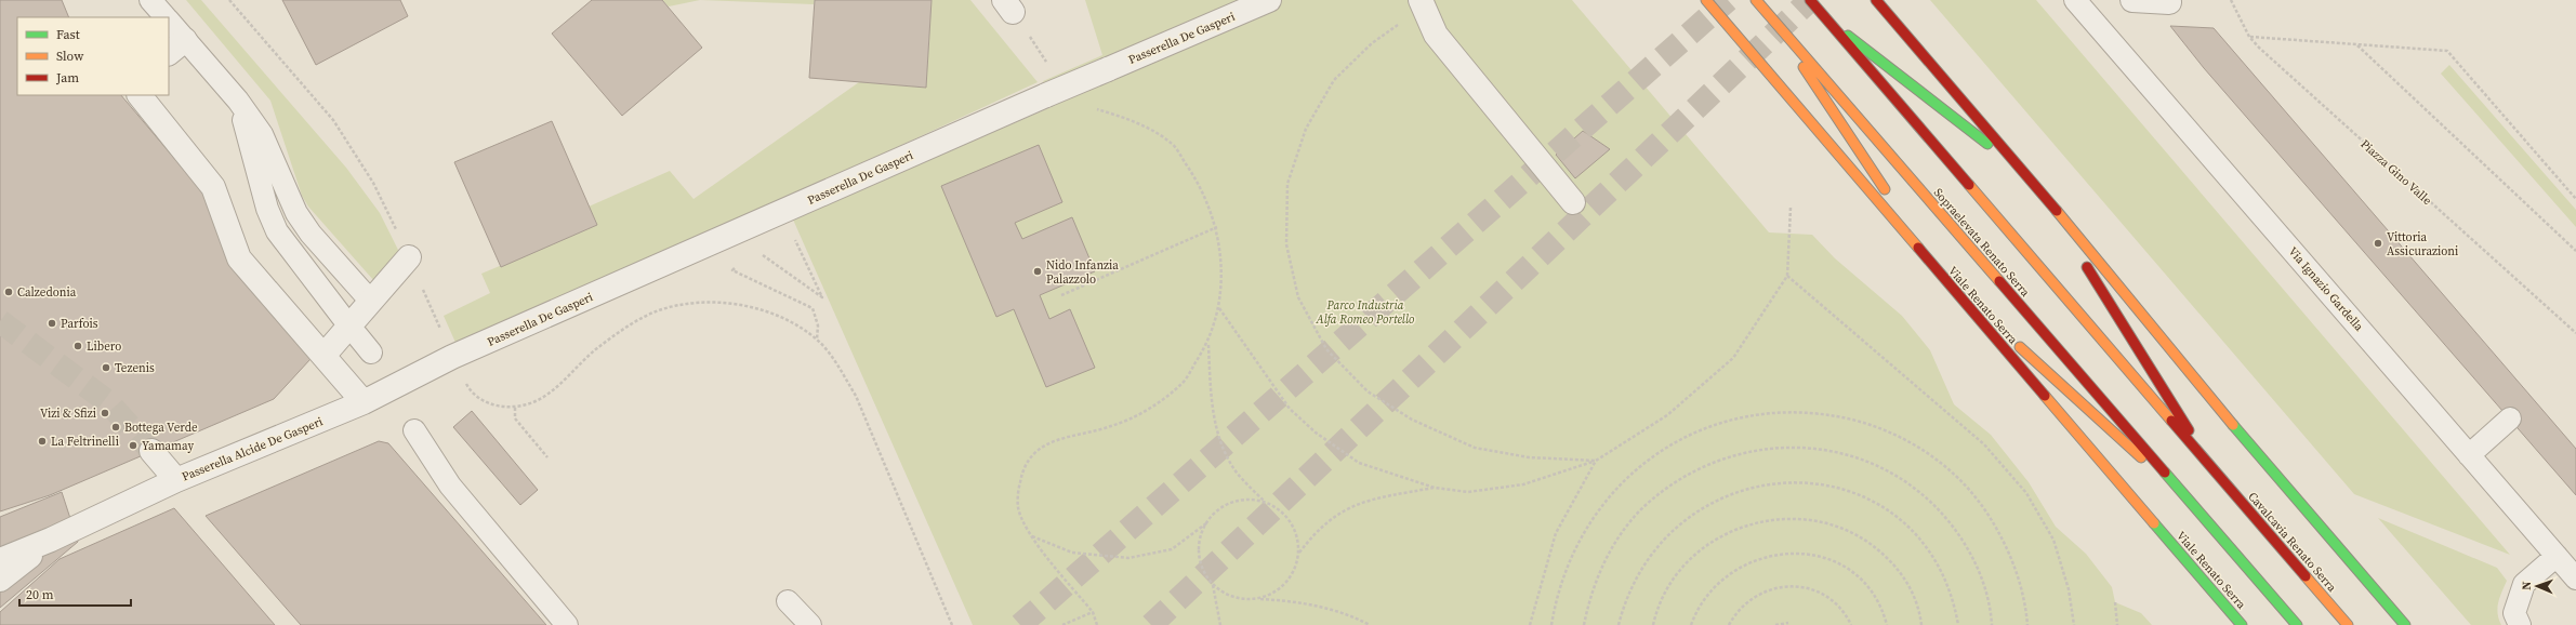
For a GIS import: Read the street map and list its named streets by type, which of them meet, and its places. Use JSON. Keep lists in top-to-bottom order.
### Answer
{
  "streets": {
    "main road": ["Sopraelevata Renato Serra", "Viale Renato Serra", "Cavalcavia Renato Serra"],
    "street": ["Passerella De Gasperi", "Passerella Alcide De Gasperi"],
    "lane": ["Via Ignazio Gardella"],
    "path": ["Piazza Gino Valle"]
  },
  "crossings": [
    ["Passerella De Gasperi", "Passerella Alcide De Gasperi"]
  ],
  "parks": ["Parco Industria Alfa Romeo Portello"],
  "places": [
    "Vittoria Assicurazioni",
    "Nido Infanzia Palazzolo",
    "Calzedonia",
    "Parfois",
    "Libero",
    "Tezenis",
    "Vizi & Sfizi",
    "Bottega Verde",
    "La Feltrinelli",
    "Yamamay"
  ],
  "legend": ["Fast", "Slow", "Jam"],
  "scale_bar": "20 m",
  "north": "left"
}
